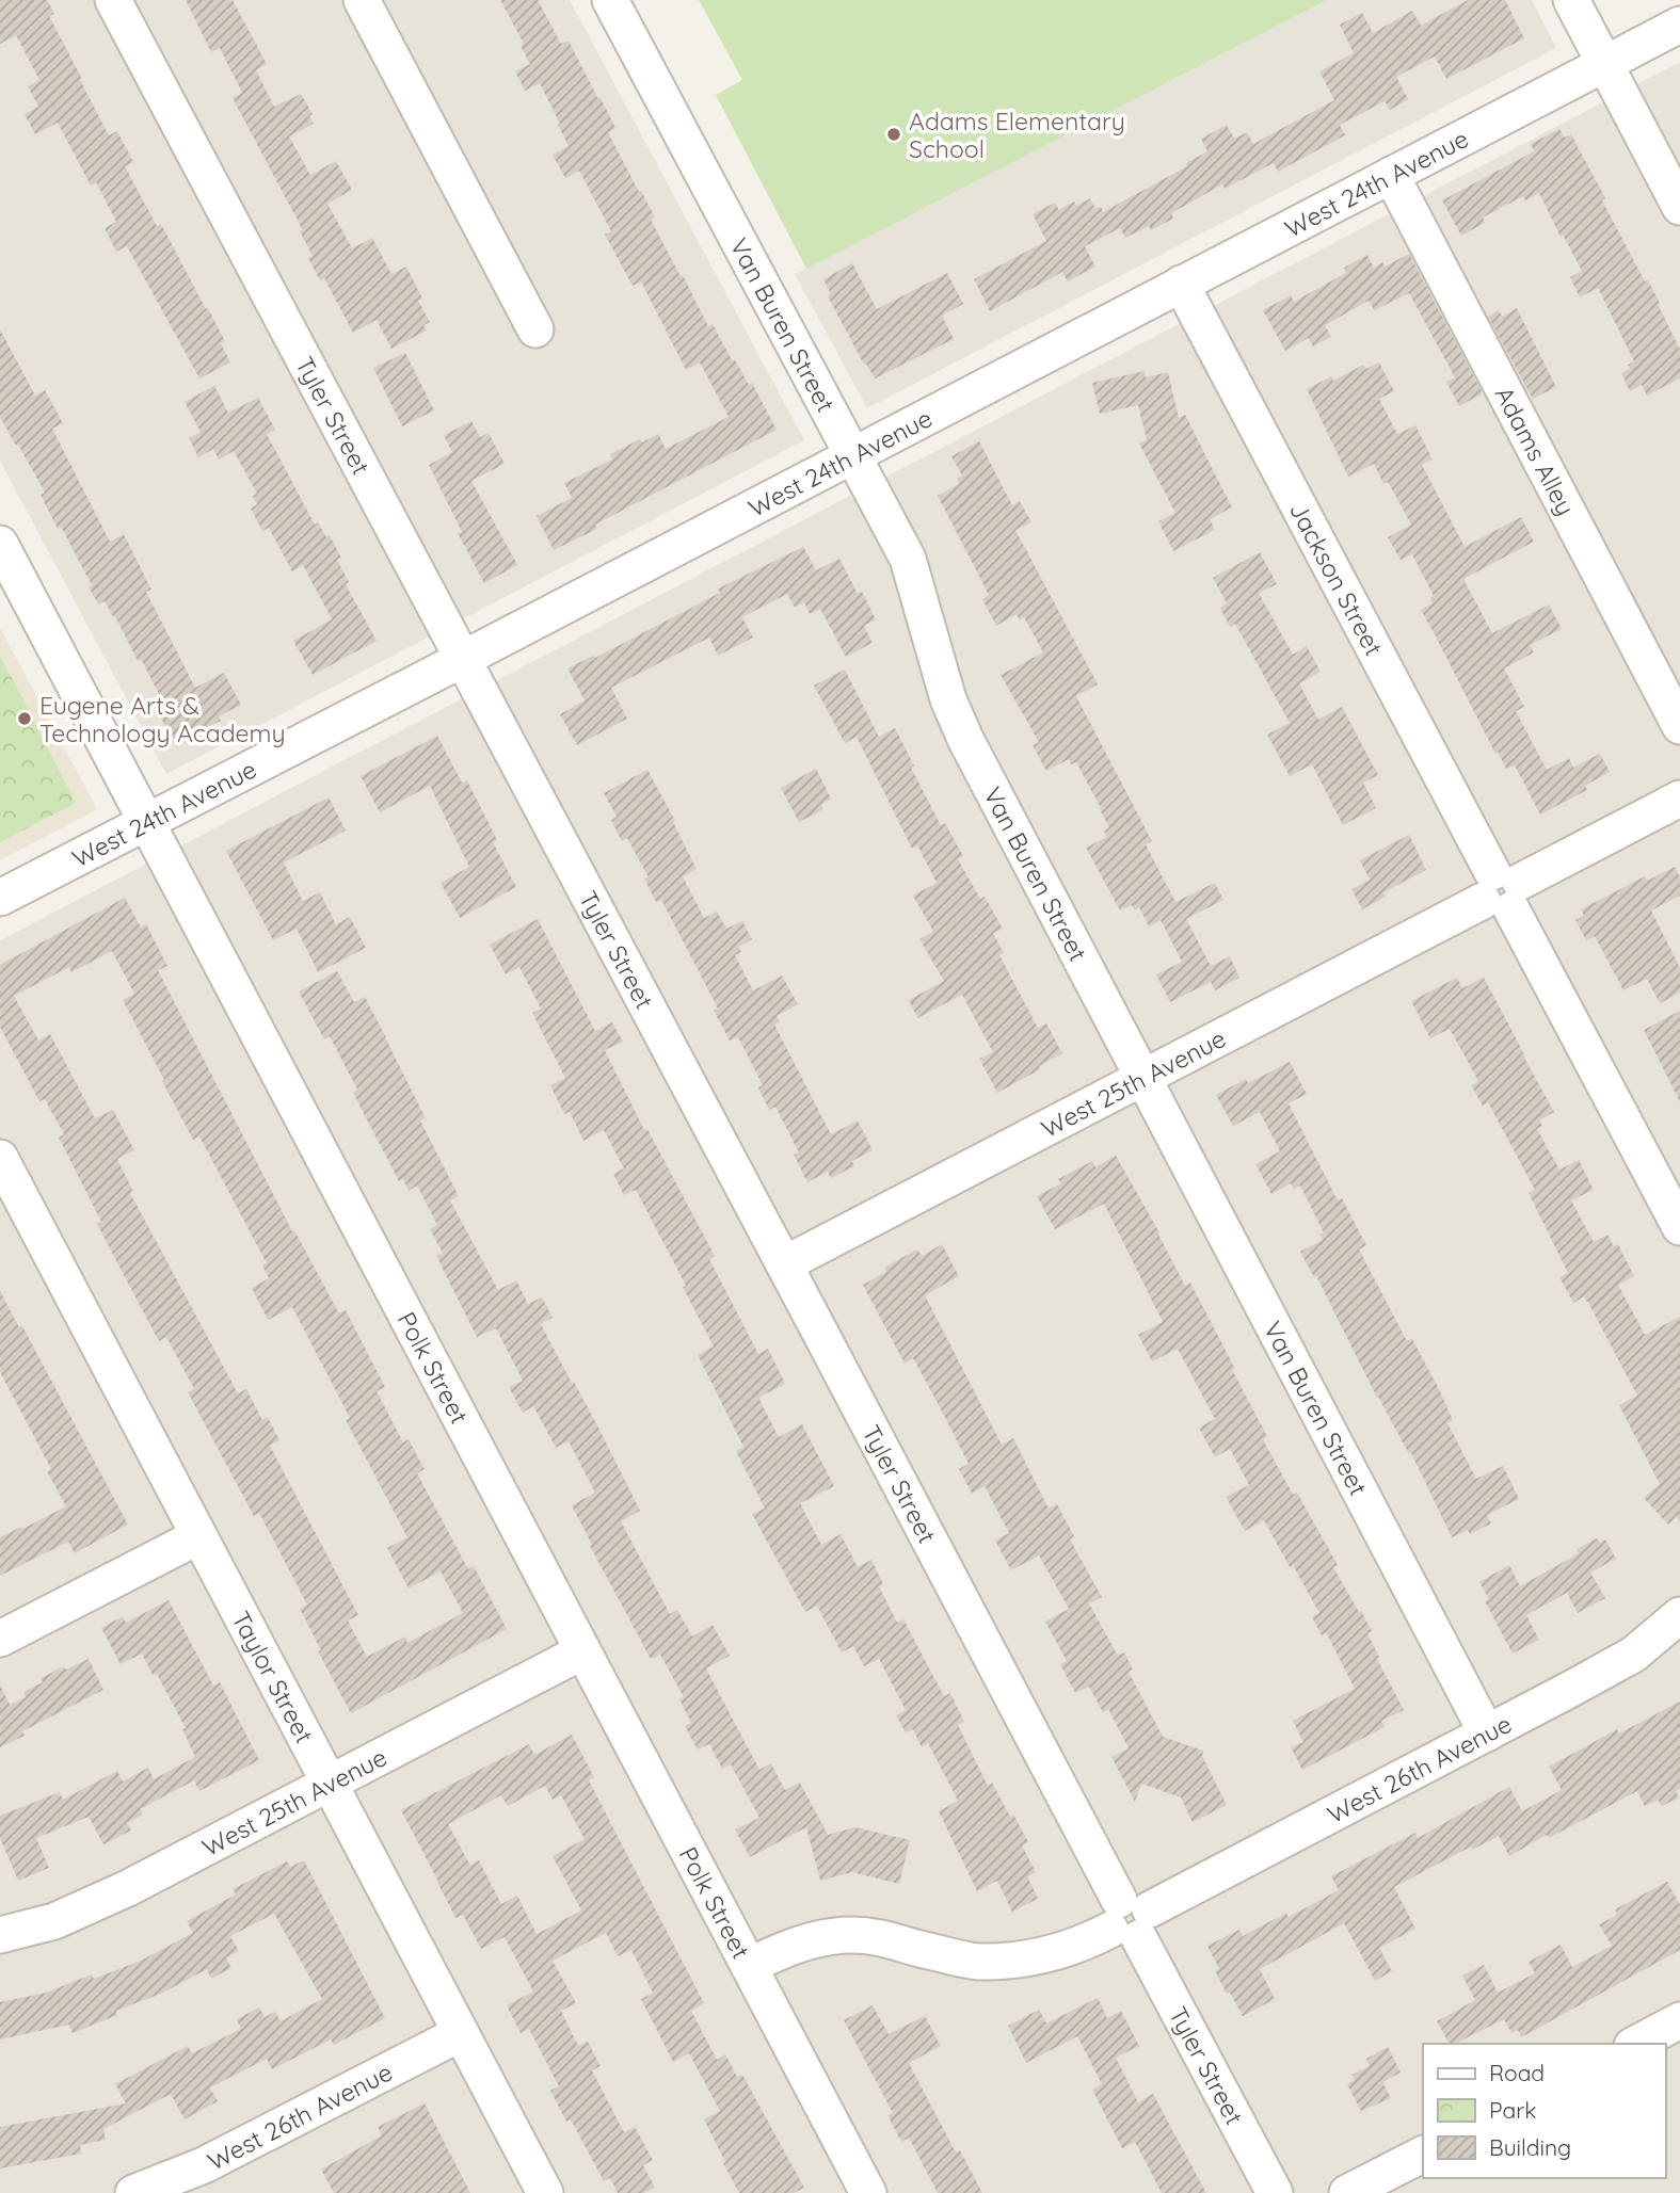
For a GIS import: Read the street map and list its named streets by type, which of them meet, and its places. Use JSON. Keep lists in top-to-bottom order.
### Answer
{
  "streets": {
    "street": [
      "West 24th Avenue",
      "Van Buren Street",
      "Tyler Street",
      "Adams Alley",
      "Jackson Street",
      "West 25th Avenue",
      "Polk Street",
      "Taylor Street",
      "West 26th Avenue"
    ]
  },
  "crossings": [
    ["West 24th Avenue", "Van Buren Street"],
    ["West 24th Avenue", "Tyler Street"],
    ["West 24th Avenue", "Adams Alley"],
    ["West 24th Avenue", "Jackson Street"],
    ["West 24th Avenue", "Polk Street"],
    ["Van Buren Street", "West 25th Avenue"],
    ["Van Buren Street", "West 26th Avenue"],
    ["Tyler Street", "West 25th Avenue"],
    ["Tyler Street", "West 26th Avenue"],
    ["Jackson Street", "West 25th Avenue"],
    ["West 25th Avenue", "Polk Street"],
    ["West 25th Avenue", "Taylor Street"],
    ["Polk Street", "West 26th Avenue"],
    ["Taylor Street", "West 26th Avenue"]
  ],
  "places": ["Adams Elementary School", "Eugene Arts & Technology Academy"],
  "legend": ["Road", "Park", "Building"]
}
